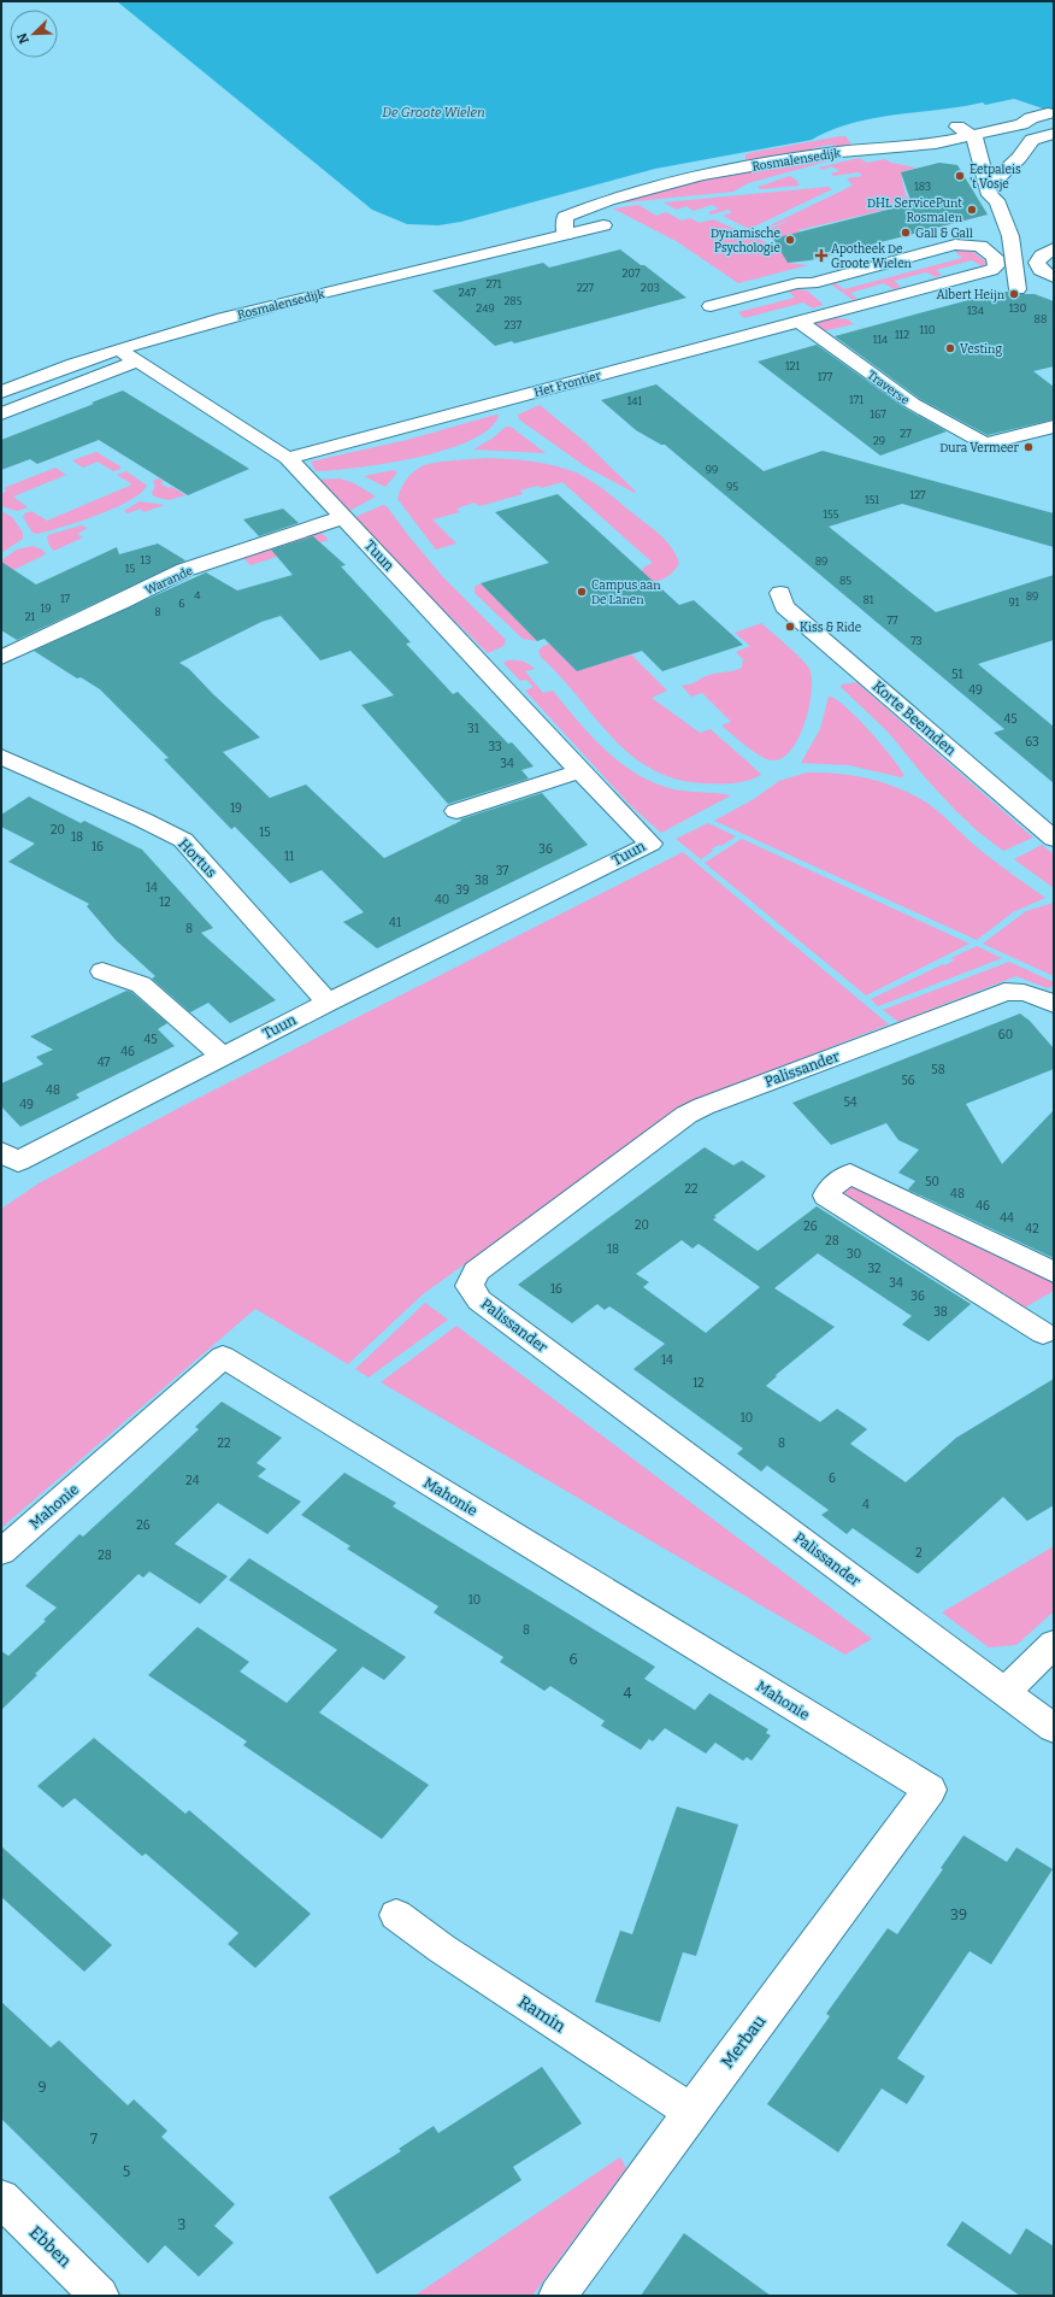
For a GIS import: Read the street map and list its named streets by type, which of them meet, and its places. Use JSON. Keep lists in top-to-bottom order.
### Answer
{
  "streets": {
    "street": [
      "Rosmalensedijk",
      "Het Frontier",
      "Traverse",
      "Tuun",
      "Warande",
      "Korte Beemden",
      "Hortus",
      "Palissander",
      "Mahonie",
      "Ramin",
      "Merbau",
      "Ebben"
    ]
  },
  "crossings": [
    ["Rosmalensedijk", "Tuun"],
    ["Het Frontier", "Traverse"],
    ["Het Frontier", "Tuun"],
    ["Tuun", "Warande"],
    ["Tuun", "Hortus"],
    ["Mahonie", "Merbau"],
    ["Ramin", "Merbau"]
  ],
  "water": ["De Groote Wielen"],
  "places": {
    "other": [
      "Eetpaleis 't Vosje",
      "DHL ServicePunt Rosmalen",
      "Gall & Gall",
      "Dynamische Psychologie",
      "Albert Heijn",
      "Vesting",
      "Dura Vermeer",
      "Campus aan De Lanen",
      "Kiss & Ride"
    ],
    "health": ["Apotheek De Groote Wielen"]
  },
  "house_numbers": [
    "183",
    "207",
    "271",
    "227",
    "203",
    "247",
    "285",
    "249",
    "130",
    "134",
    "88",
    "237",
    "110",
    "112",
    "114",
    "121",
    "177",
    "171",
    "141",
    "167",
    "27",
    "29",
    "99",
    "95",
    "127",
    "151",
    "155",
    "13",
    "89",
    "15",
    "85",
    "4",
    "89",
    "17",
    "81",
    "91",
    "6",
    "19",
    "8",
    "21",
    "77",
    "73",
    "51",
    "49",
    "45",
    "31",
    "63",
    "33",
    "34",
    "19",
    "20",
    "15",
    "18",
    "16",
    "36",
    "11",
    "37",
    "38",
    "14",
    "39",
    "40",
    "12",
    "41",
    "8",
    "60",
    "45",
    "46",
    "47",
    "58",
    "56",
    "48",
    "54",
    "49",
    "50",
    "22",
    "48",
    "46",
    "44",
    "20",
    "26",
    "42",
    "28",
    "18",
    "30",
    "32",
    "34",
    "16",
    "36",
    "38",
    "14",
    "12",
    "10",
    "22",
    "8",
    "6",
    "24",
    "4",
    "26",
    "2",
    "28",
    "10",
    "8",
    "6",
    "4",
    "39",
    "9",
    "7",
    "5",
    "3"
  ],
  "north": "bottom left"
}
